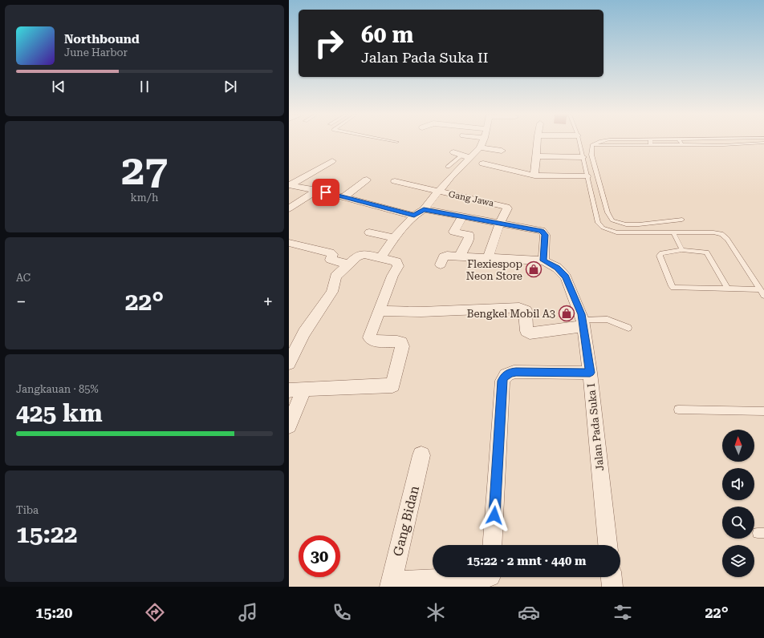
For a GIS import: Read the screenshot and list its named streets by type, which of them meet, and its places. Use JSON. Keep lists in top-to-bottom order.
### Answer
{
  "streets": {
    "street": ["Gang Jawa", "Jalan Pada Suka I", "Gang Bidan"]
  },
  "places": {
    "shop": ["Flexiespop Neon Store", "Bengkel Mobil A3"]
  },
  "north": "top",
  "page": {
    "turn": ["60 m", "Jalan Pada Suka II"],
    "song": ["Northbound", "June Harbor"],
    "tile": [
      ["27", "km/h"],
      "AC",
      ["Jangkauan · 85%", "425 km"],
      ["Tiba", "15:22"]
    ],
    "heat": ["−", "22°", "+"],
    "limit": "30",
    "trip": "15:22 · 2 mnt · 440 m",
    "tabs": ["15:20", "22°"]
  }
}
